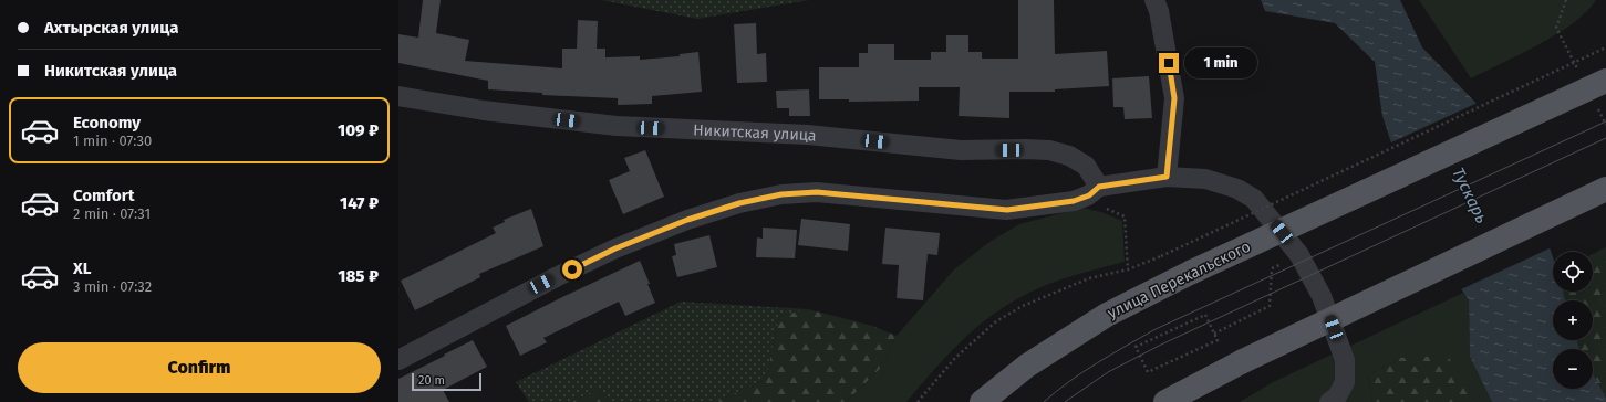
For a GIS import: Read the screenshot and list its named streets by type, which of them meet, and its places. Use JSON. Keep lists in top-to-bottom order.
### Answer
{
  "streets": {
    "main road": ["улица Перекальского"],
    "street": ["Никитская улица"]
  },
  "water": ["Тускарь"],
  "scale_bar": "20 m",
  "page": {
    "banner": ["Ахтырская улица", "Никитская улица"],
    "bubble": "1 min",
    "list": [
      {
        "name": "Economy",
        "note": "1 min · 07:30",
        "value": "109 ₽"
      },
      {
        "name": "Comfort",
        "note": "2 min · 07:31",
        "value": "147 ₽"
      },
      {
        "name": "XL",
        "note": "3 min · 07:32",
        "value": "185 ₽"
      }
    ],
    "map_buttons": ["+", "−"],
    "buttons": "Confirm",
    "scale": "20 m"
  }
}
